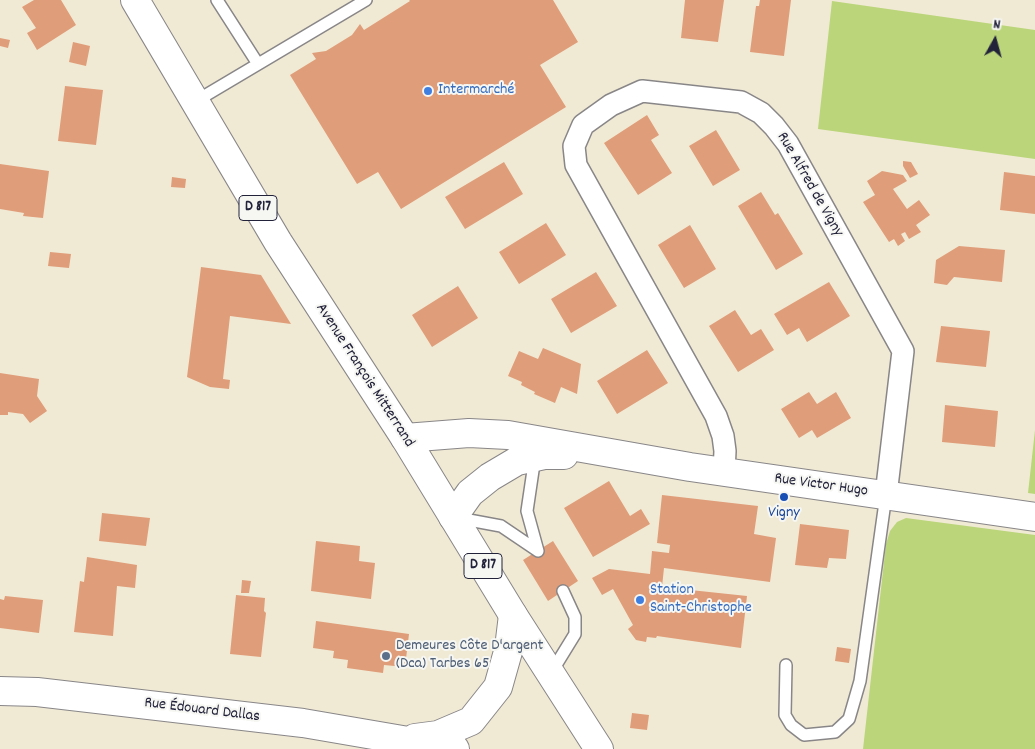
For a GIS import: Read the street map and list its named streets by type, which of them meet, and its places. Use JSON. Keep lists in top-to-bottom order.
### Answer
{
  "streets": {
    "street": [
      "Rue Alfred de Vigny",
      "D 817",
      "Avenue François Mitterrand",
      "Rue Victor Hugo",
      "Rue Édouard Dallas"
    ]
  },
  "crossings": [
    ["Rue Alfred de Vigny", "Rue Victor Hugo"],
    ["Avenue François Mitterrand", "Rue Victor Hugo"],
    ["Avenue François Mitterrand", "Rue Édouard Dallas"]
  ],
  "places": [
    "Intermarché",
    "Vigny",
    "Station Saint-Christophe",
    "Demeures Côte D'argent (Dca) Tarbes 65"
  ],
  "north": "top"
}
